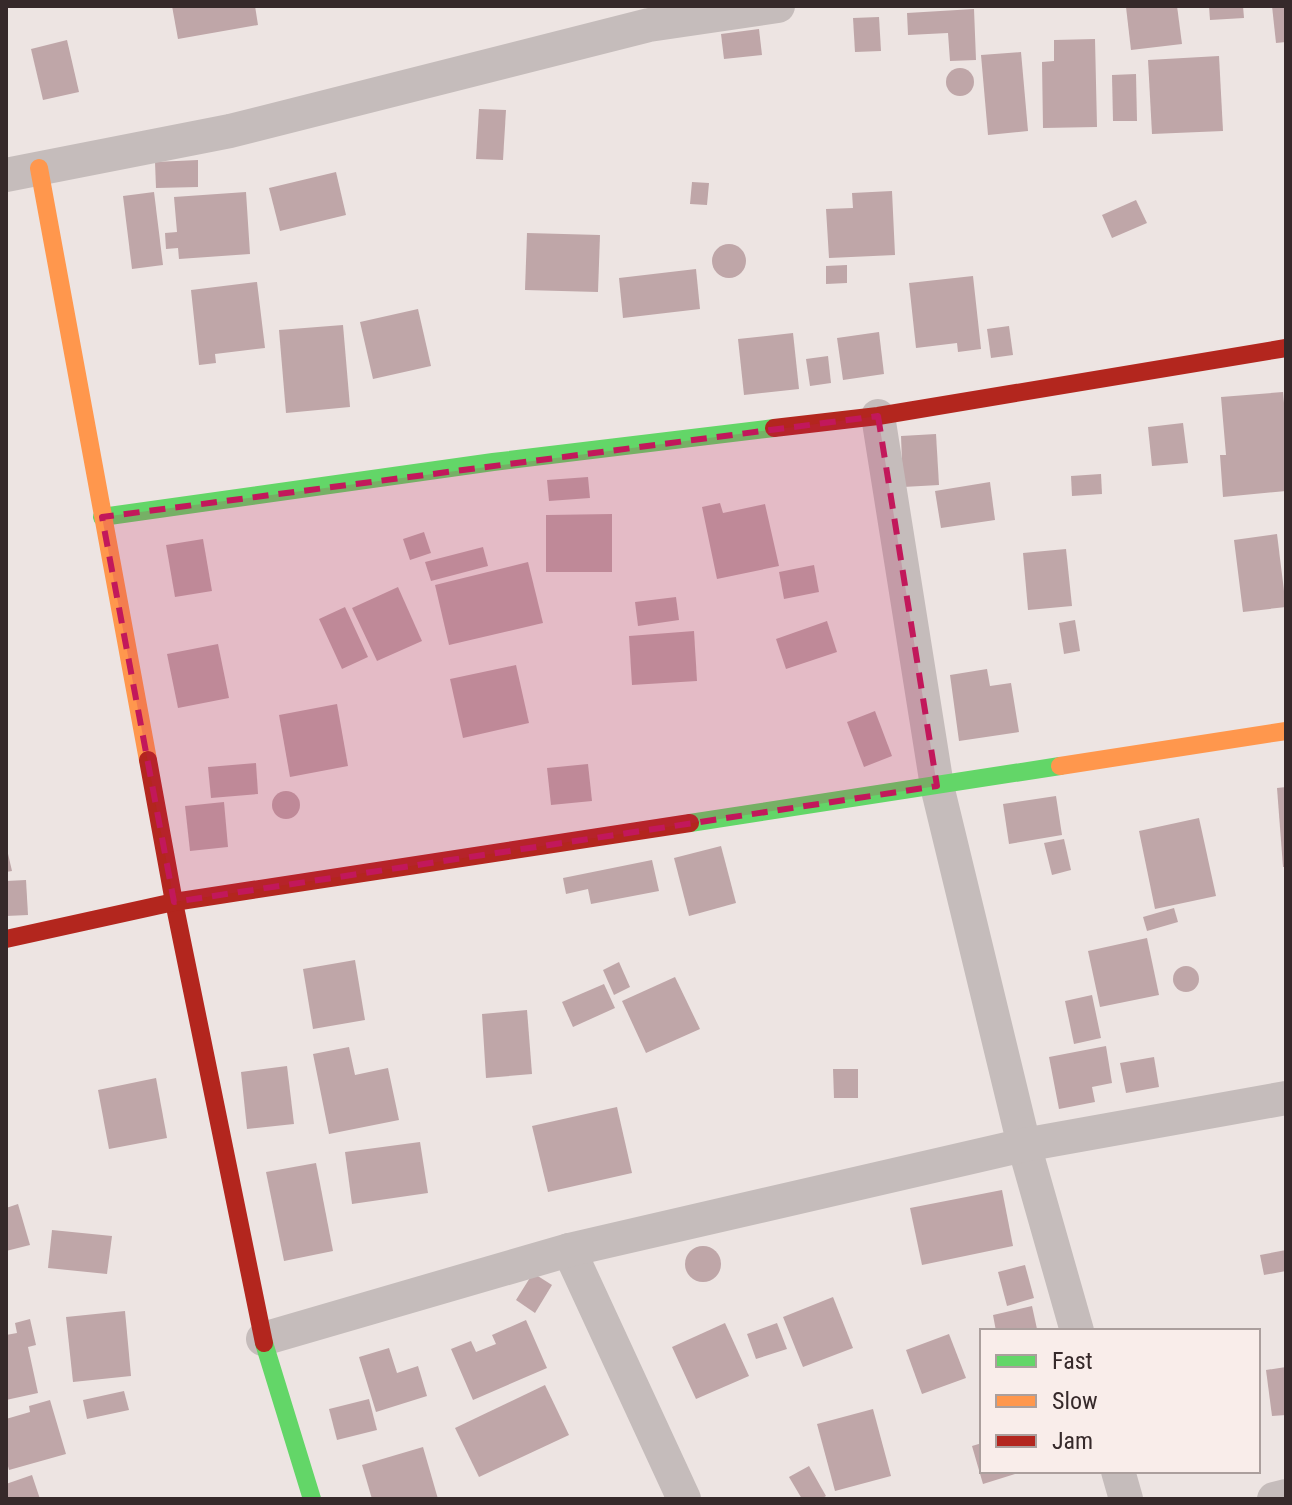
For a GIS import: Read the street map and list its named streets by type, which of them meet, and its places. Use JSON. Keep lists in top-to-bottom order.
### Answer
{
  "legend": ["Fast", "Slow", "Jam"]
}
